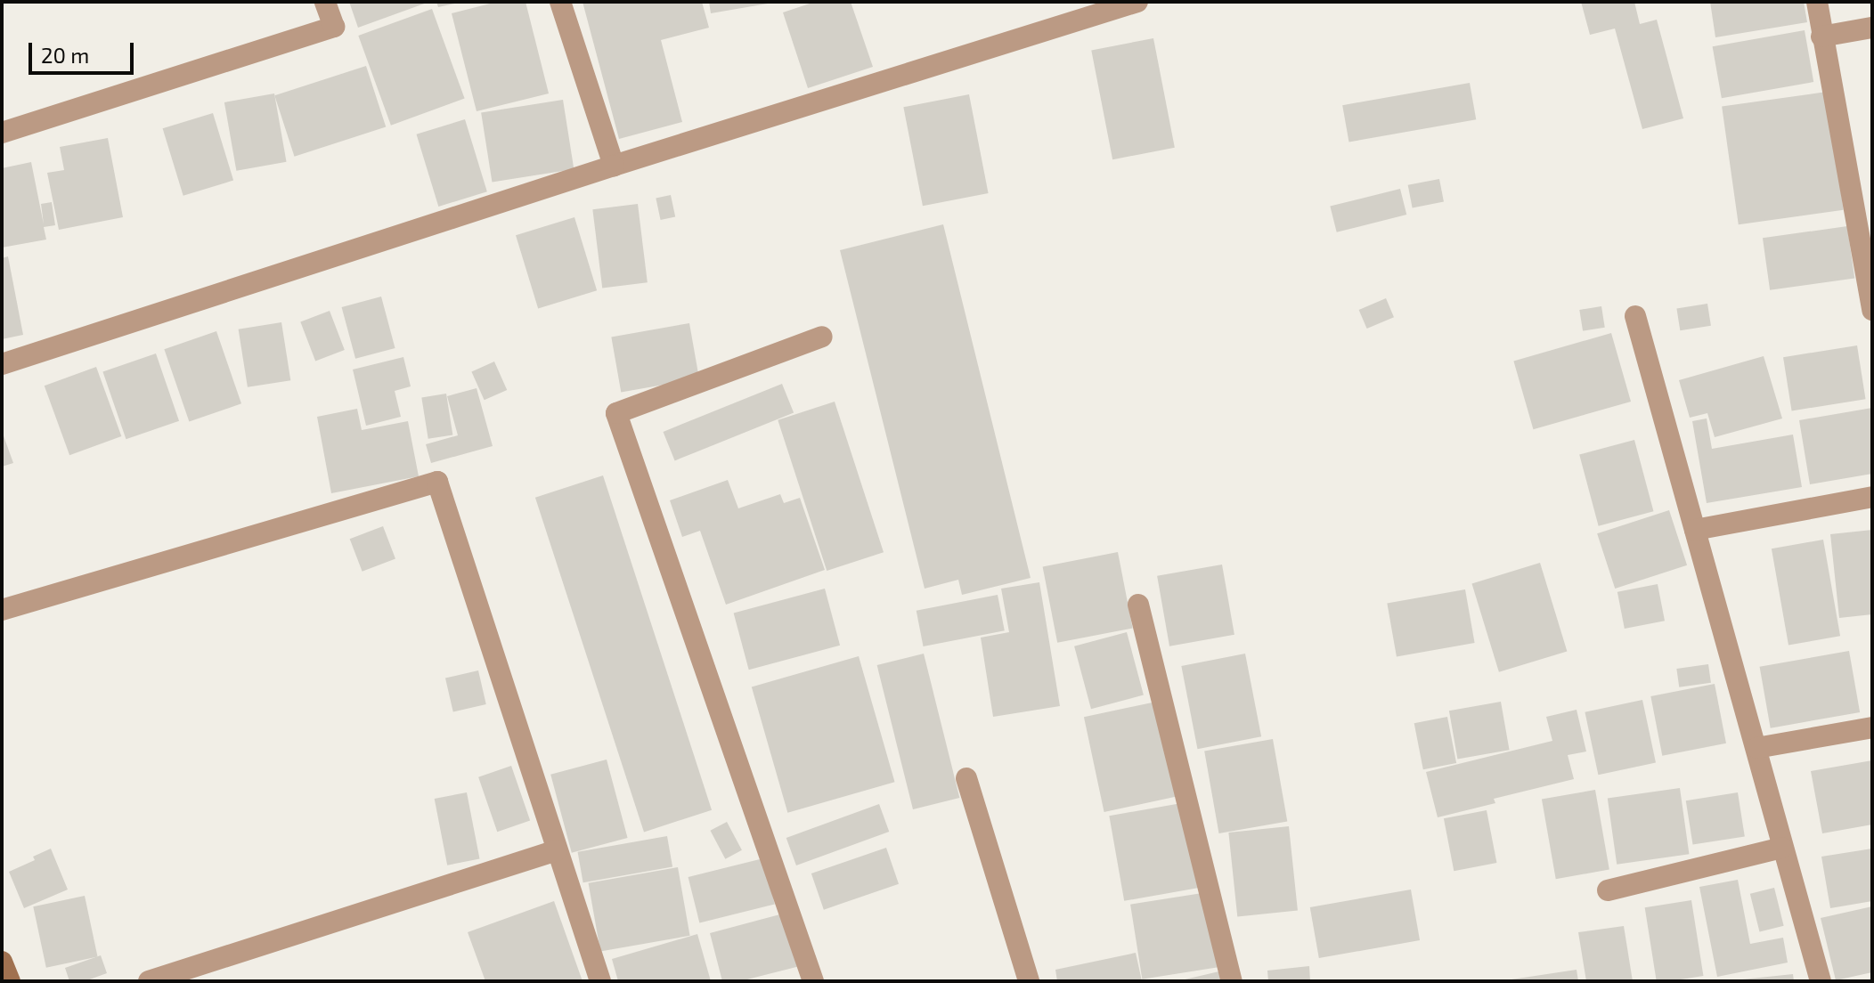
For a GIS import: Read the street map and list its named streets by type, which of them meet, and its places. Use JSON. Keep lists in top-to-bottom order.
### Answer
{
  "scale_bar": "20 m"
}
